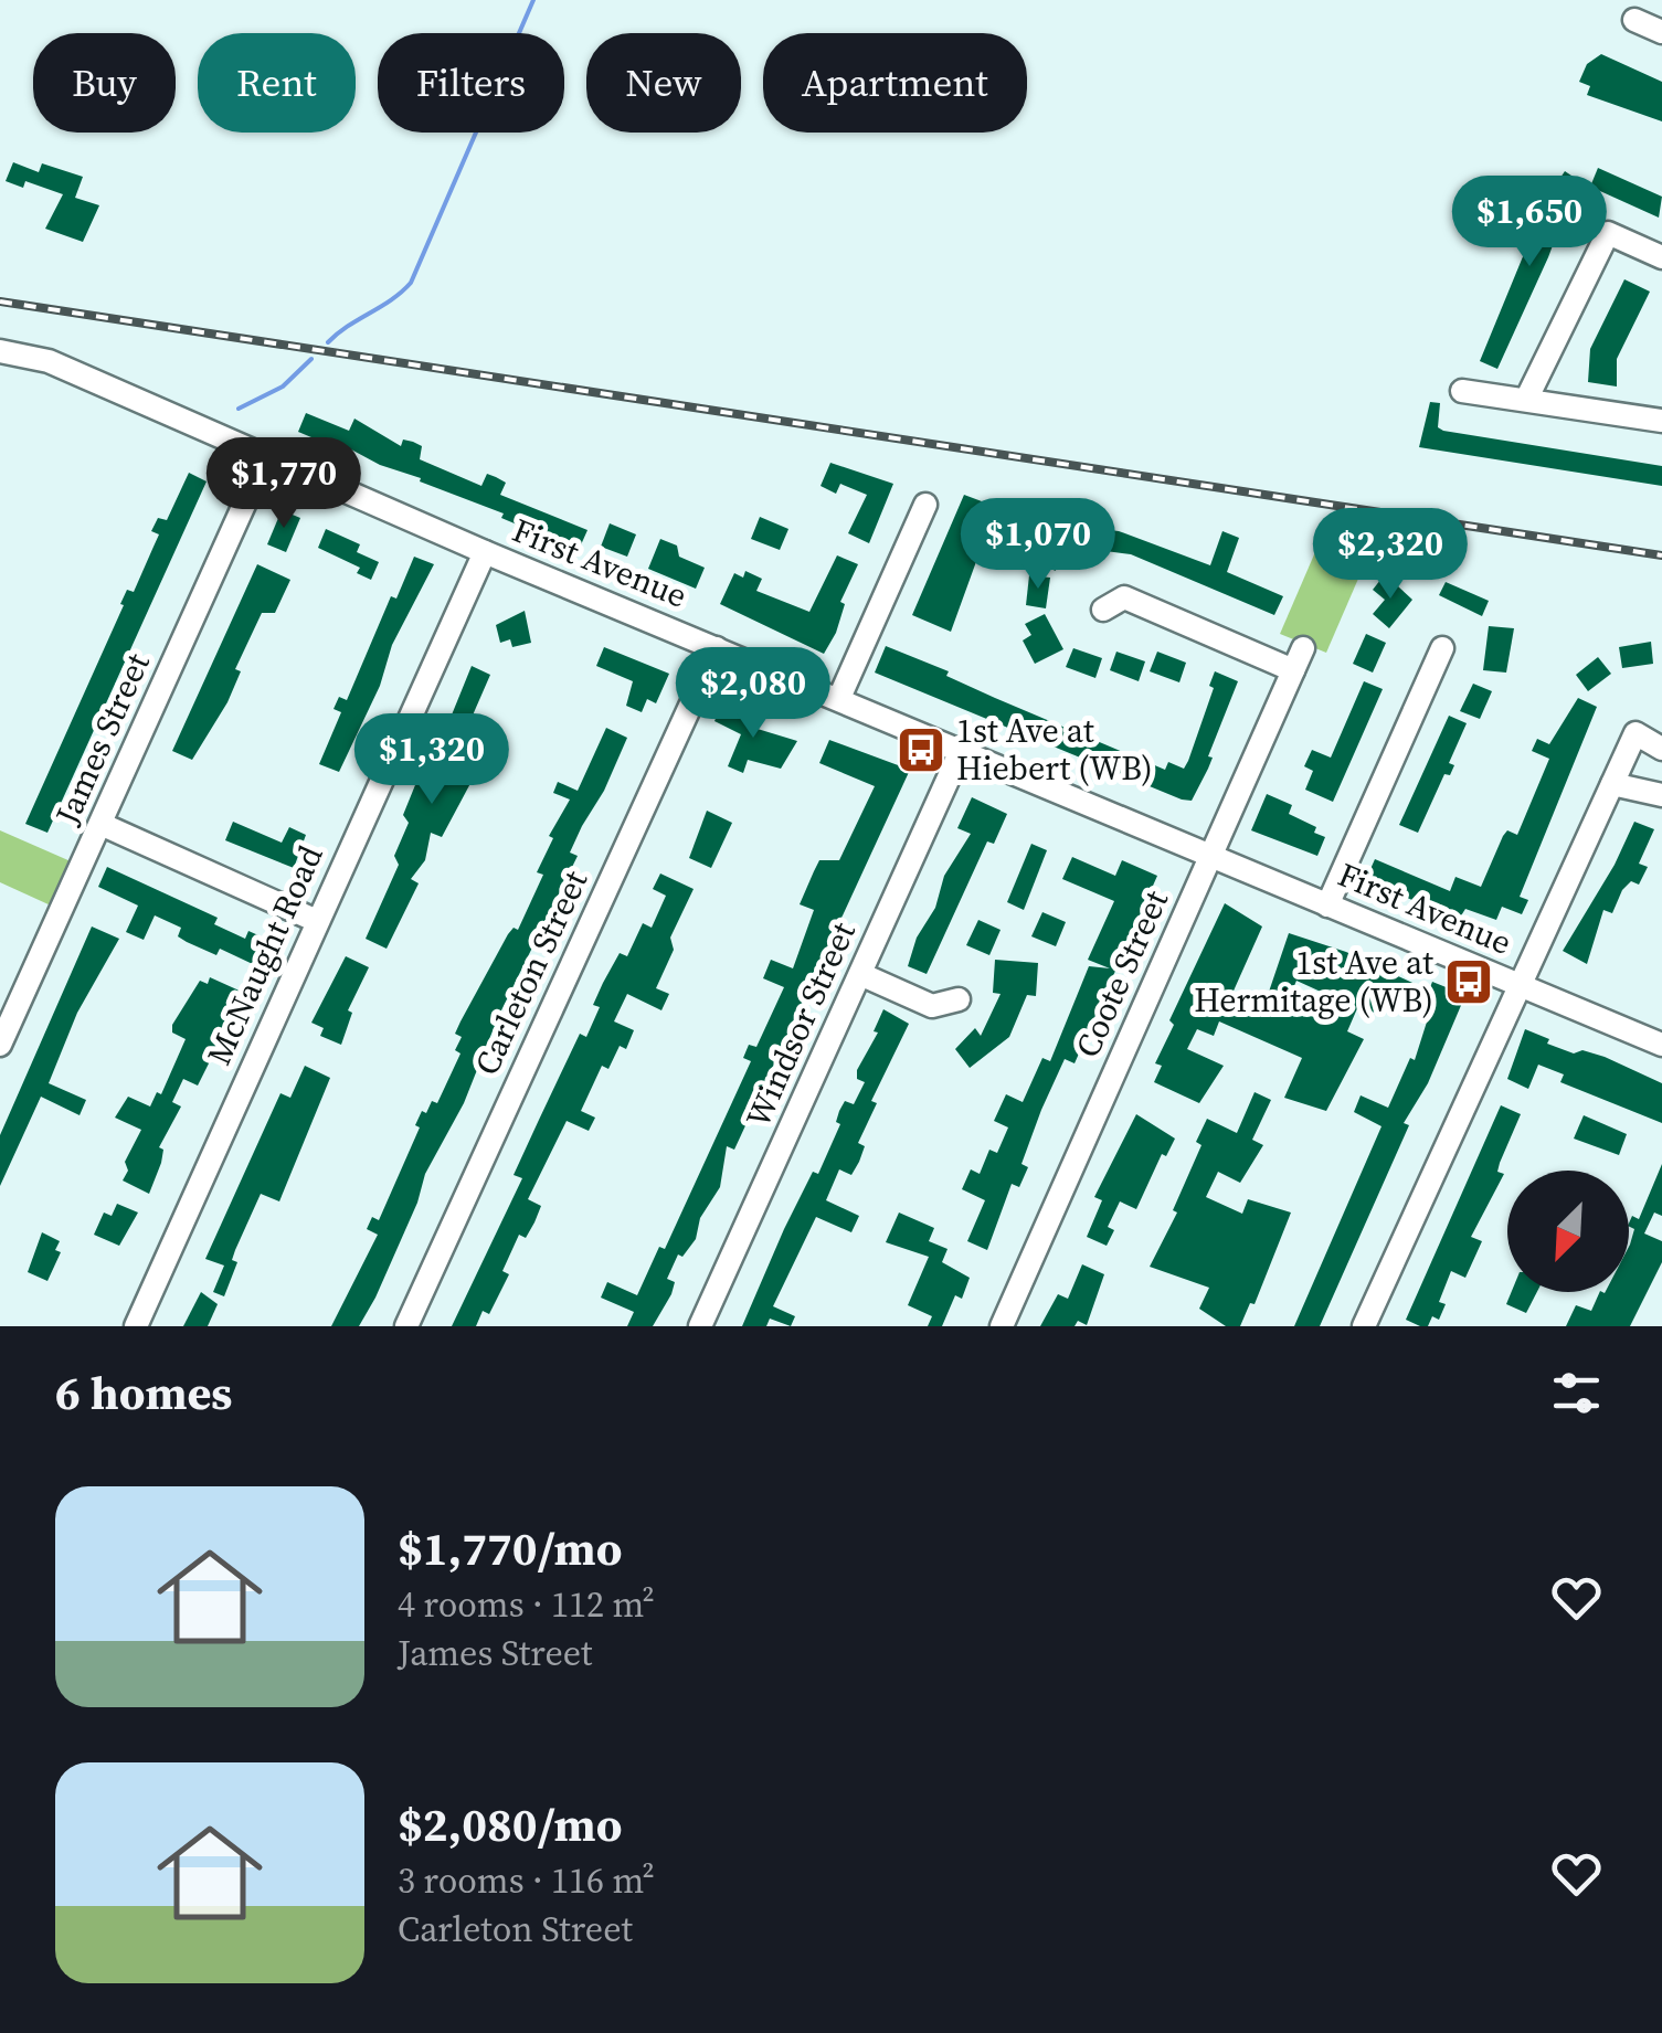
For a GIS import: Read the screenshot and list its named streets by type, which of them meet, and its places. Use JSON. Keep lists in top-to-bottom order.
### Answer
{
  "streets": {
    "street": [
      "First Avenue",
      "James Street",
      "McNaught Road",
      "Carleton Street",
      "Coote Street",
      "Windsor Street"
    ]
  },
  "crossings": [
    ["First Avenue", "James Street"],
    ["First Avenue", "McNaught Road"],
    ["First Avenue", "Carleton Street"],
    ["First Avenue", "Coote Street"],
    ["First Avenue", "Windsor Street"]
  ],
  "places": {
    "bus stop": ["1st Ave at Hiebert (WB)", "1st Ave at Hermitage (WB)"]
  },
  "north": "bottom left",
  "page": {
    "chip": [
      "Buy",
      "Rent",
      "Filters",
      "New",
      "Apartment"
    ],
    "price": [
      "$1,650",
      "$1,770",
      "$1,070",
      "$2,320",
      "$2,080",
      "$1,320"
    ],
    "heading": "6 homes",
    "list": [
      {
        "name": "$1,770/mo",
        "note": "4 rooms · 112 m² · James Street"
      },
      {
        "name": "$2,080/mo",
        "note": "3 rooms · 116 m² · Carleton Street"
      }
    ]
  }
}
